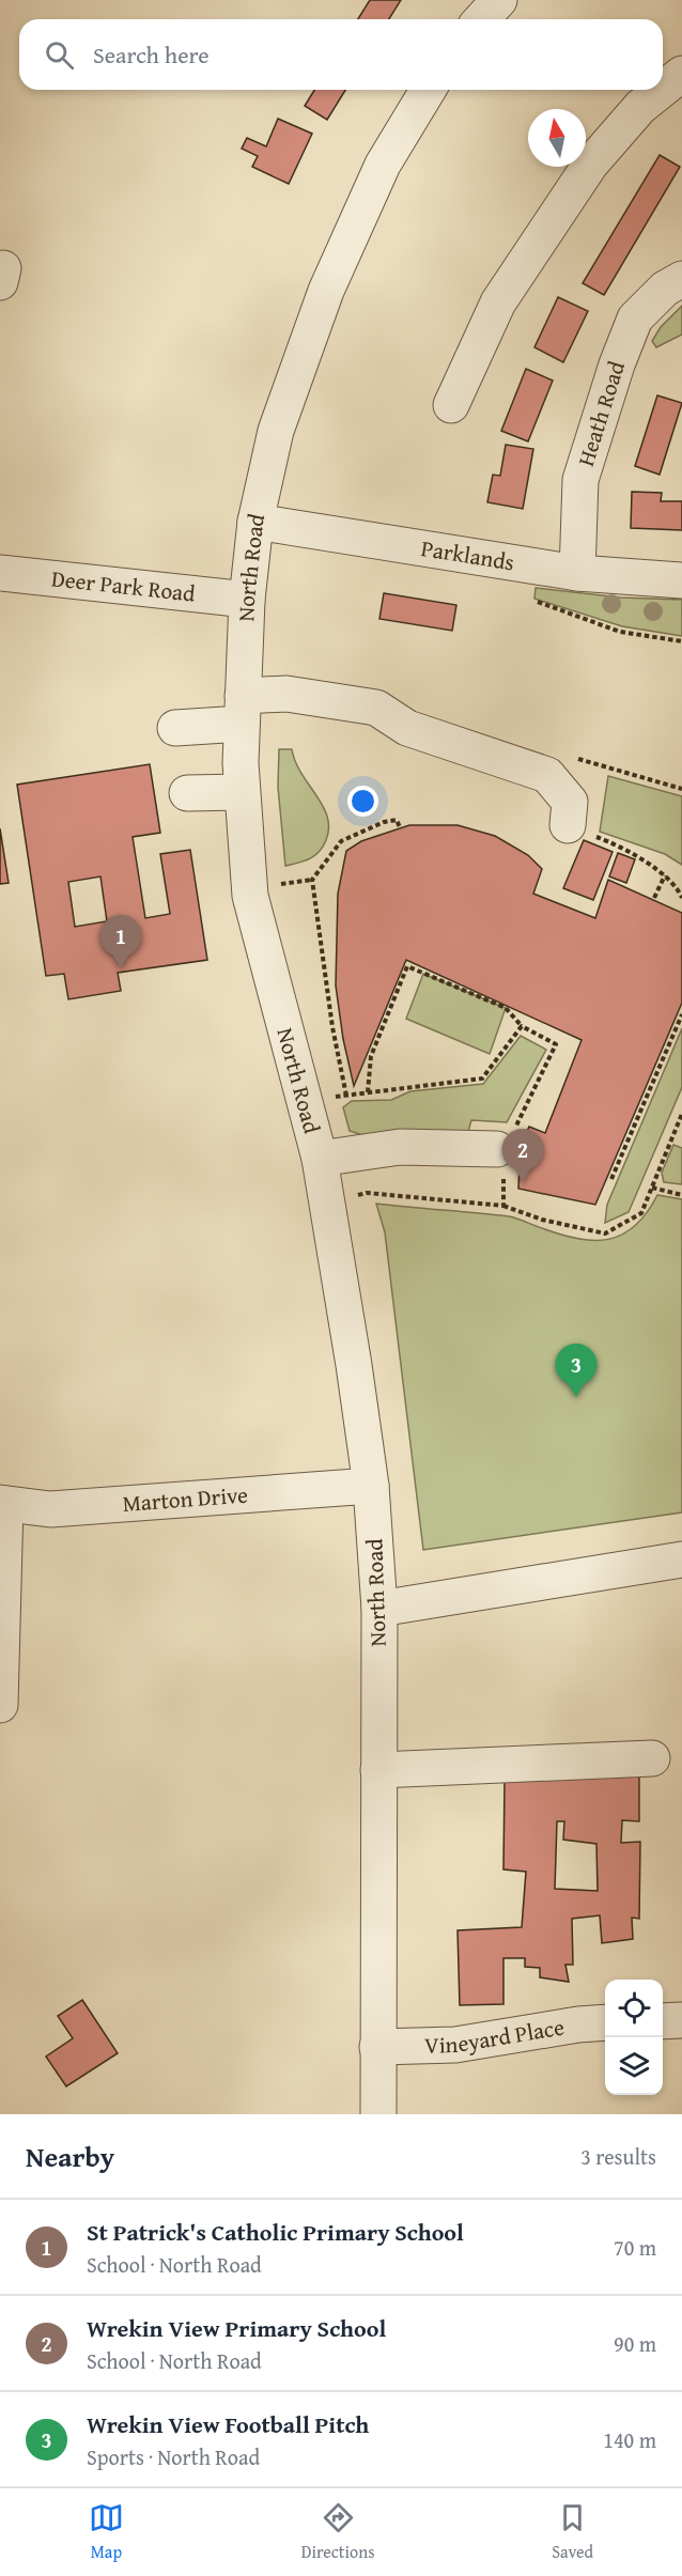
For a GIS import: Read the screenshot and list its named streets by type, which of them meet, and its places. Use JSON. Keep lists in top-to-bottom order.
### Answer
{
  "streets": {
    "street": [
      "Heath Road",
      "Parklands",
      "North Road",
      "Deer Park Road",
      "Marton Drive",
      "Vineyard Place"
    ]
  },
  "crossings": [
    ["Heath Road", "Parklands"],
    ["Parklands", "North Road"],
    ["North Road", "Deer Park Road"],
    ["North Road", "Marton Drive"],
    ["North Road", "Vineyard Place"]
  ],
  "north": "top",
  "page": {
    "search": "Search here",
    "pins": ["1", "2", "3"],
    "heading": ["Nearby", "3 results"],
    "list": [
      {
        "mark": "1",
        "name": "St Patrick's Catholic Primary School",
        "note": "School · North Road",
        "value": "70 m"
      },
      {
        "mark": "2",
        "name": "Wrekin View Primary School",
        "note": "School · North Road",
        "value": "90 m"
      },
      {
        "mark": "3",
        "name": "Wrekin View Football Pitch",
        "note": "Sports · North Road",
        "value": "140 m"
      }
    ],
    "nav": ["Map", "Directions", "Saved"]
  }
}
